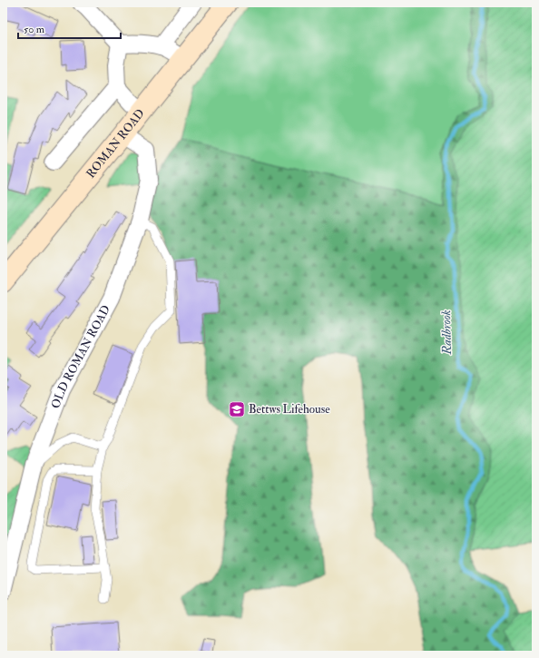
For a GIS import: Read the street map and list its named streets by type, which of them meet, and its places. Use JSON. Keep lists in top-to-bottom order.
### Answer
{
  "streets": {
    "main road": ["ROMAN ROAD"],
    "street": ["OLD ROMAN ROAD"]
  },
  "crossings": [
    ["ROMAN ROAD", "OLD ROMAN ROAD"]
  ],
  "water": ["Radbrook"],
  "places": {
    "school or university": ["Bettws Lifehouse"]
  },
  "scale_bar": "50 m"
}
